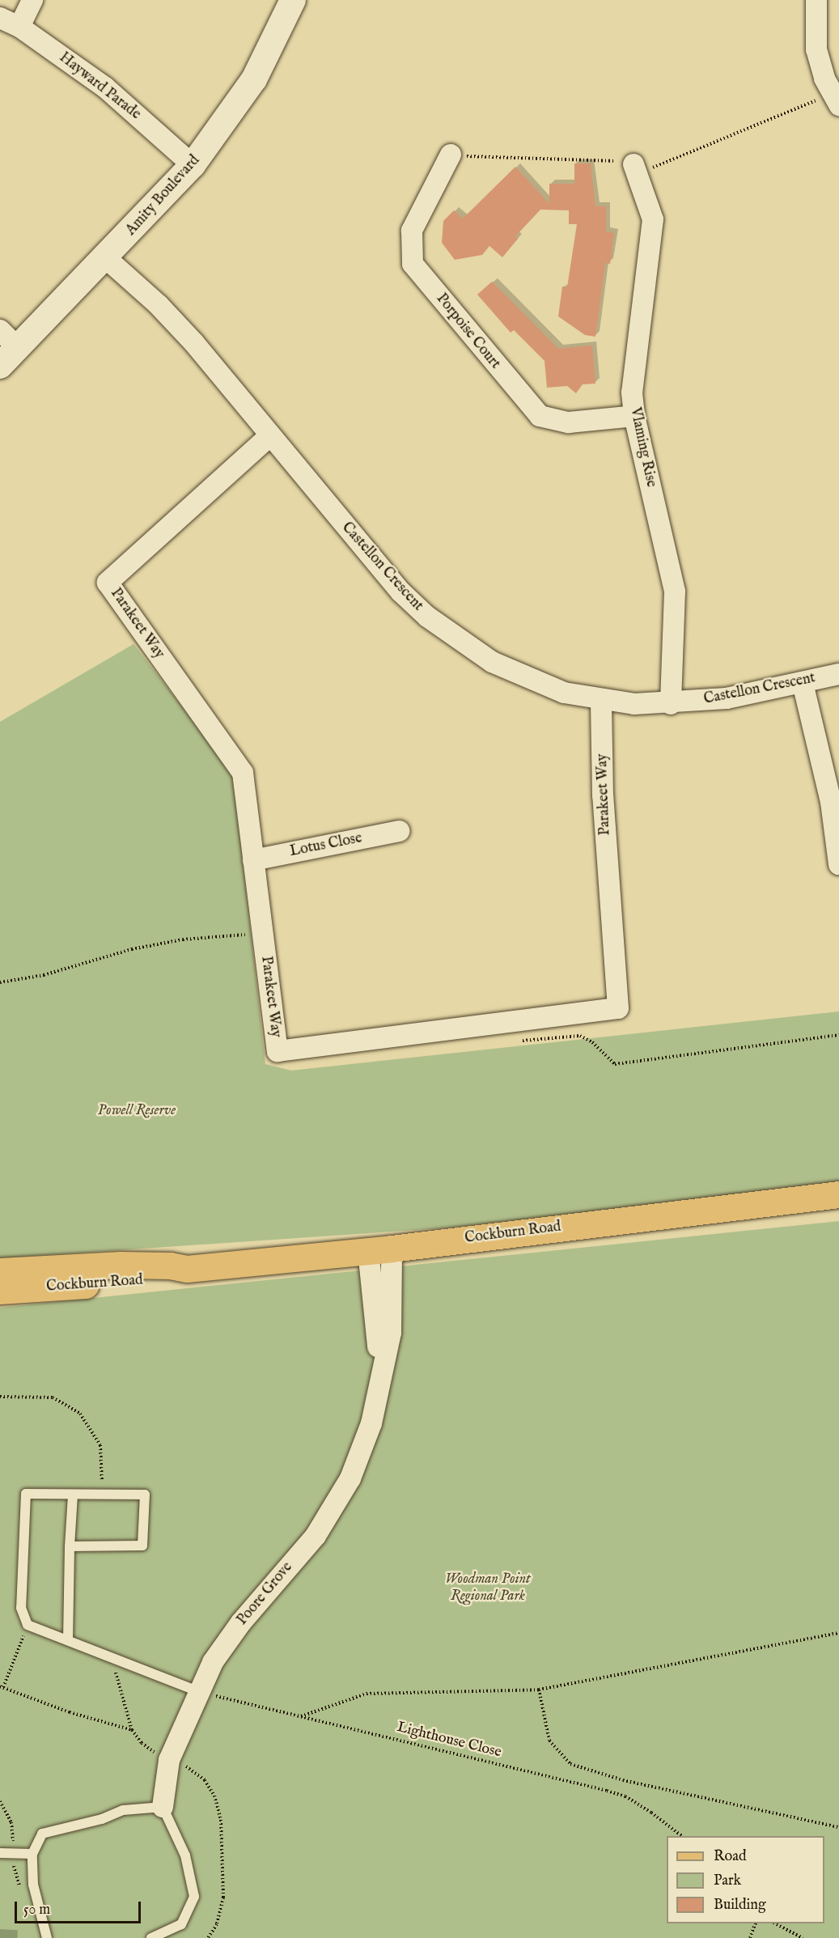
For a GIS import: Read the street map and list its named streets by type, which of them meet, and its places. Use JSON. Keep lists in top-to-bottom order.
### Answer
{
  "streets": {
    "main road": ["Cockburn Road"],
    "street": [
      "Hayward Parade",
      "Amity Boulevard",
      "Porpoise Court",
      "Vlaming Rise",
      "Castellon Crescent",
      "Parakeet Way",
      "Lotus Close",
      "Poore Grove"
    ],
    "path": ["Lighthouse Close"]
  },
  "crossings": [
    ["Hayward Parade", "Amity Boulevard"],
    ["Amity Boulevard", "Castellon Crescent"],
    ["Porpoise Court", "Vlaming Rise"],
    ["Vlaming Rise", "Castellon Crescent"],
    ["Castellon Crescent", "Parakeet Way"],
    ["Parakeet Way", "Lotus Close"],
    ["Cockburn Road", "Poore Grove"],
    ["Poore Grove", "Lighthouse Close"]
  ],
  "parks": ["Powell Reserve", "Woodman Point Regional Park"],
  "legend": ["Road", "Park", "Building"],
  "scale_bar": "50 m"
}
